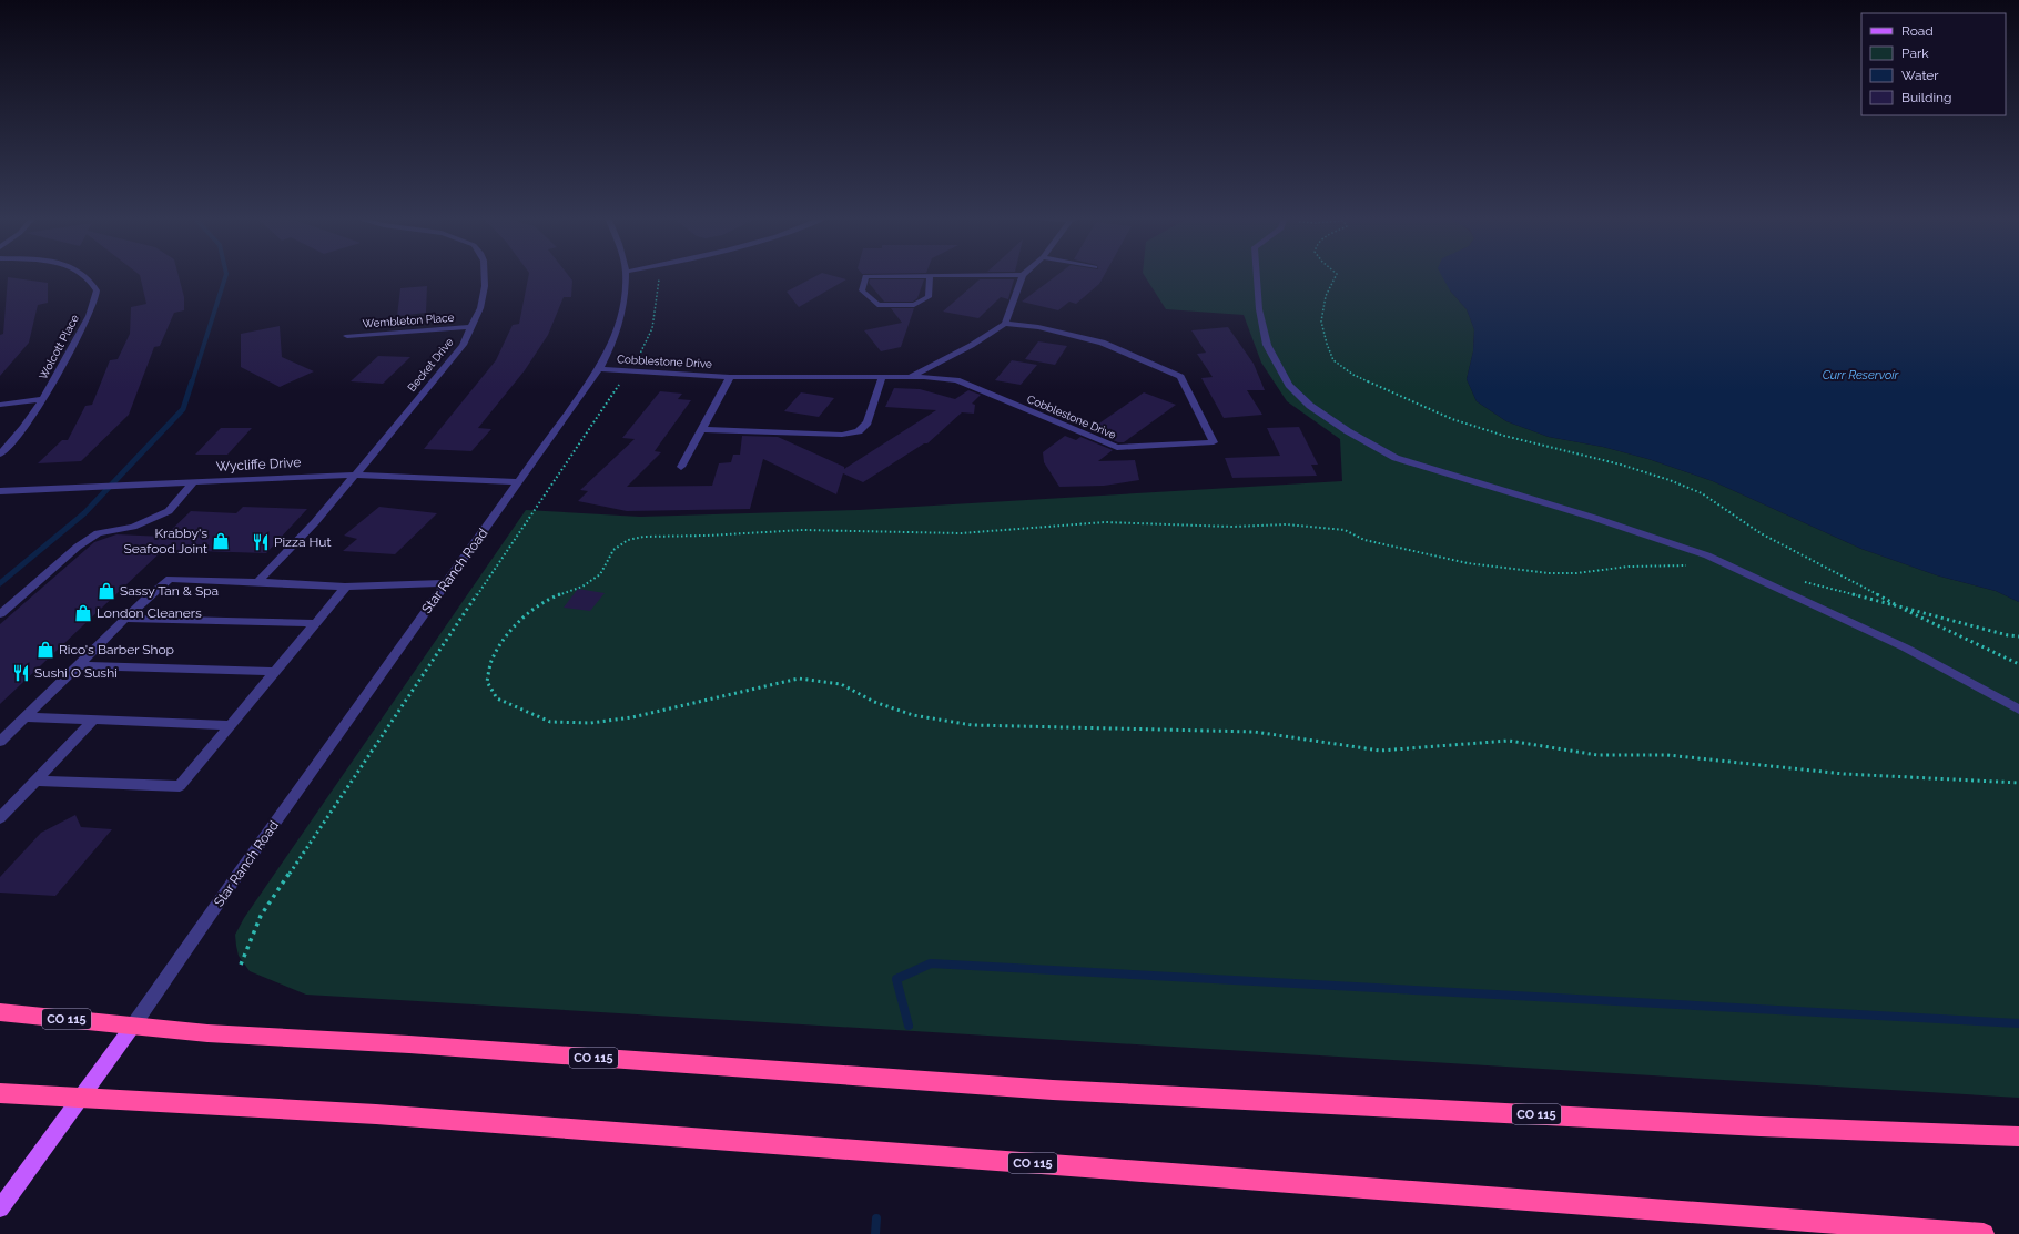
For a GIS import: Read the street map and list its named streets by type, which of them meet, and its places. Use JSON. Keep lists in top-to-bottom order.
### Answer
{
  "streets": {
    "highway": ["CO 115"],
    "street": [
      "Wembleton Place",
      "Wolcott Place",
      "Cobblestone Drive",
      "Becket Drive",
      "Wycliffe Drive",
      "Star Ranch Road"
    ]
  },
  "crossings": [
    ["Wembleton Place", "Becket Drive"],
    ["Cobblestone Drive", "Star Ranch Road"],
    ["Becket Drive", "Wycliffe Drive"],
    ["Wycliffe Drive", "Star Ranch Road"],
    ["Star Ranch Road", "CO 115"]
  ],
  "water": ["Curr Reservoir"],
  "places": {
    "shop": [
      "Krabby's Seafood Joint",
      "Sassy Tan & Spa",
      "London Cleaners",
      "Rico's Barber Shop"
    ],
    "restaurant": ["Pizza Hut", "Sushi O Sushi"]
  },
  "legend": [
    "Road",
    "Park",
    "Water",
    "Building"
  ]
}
